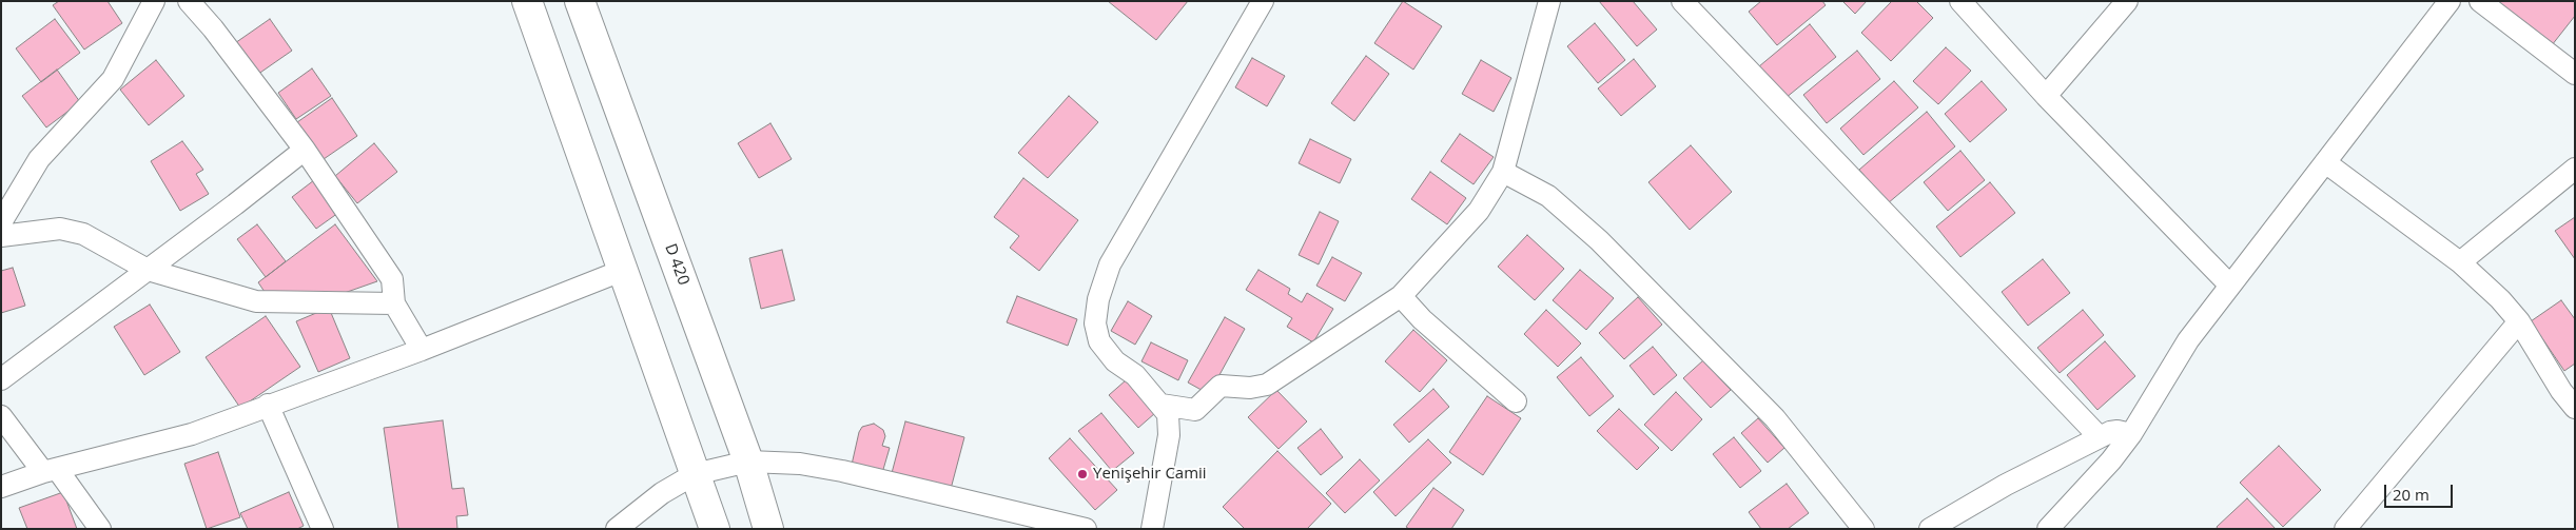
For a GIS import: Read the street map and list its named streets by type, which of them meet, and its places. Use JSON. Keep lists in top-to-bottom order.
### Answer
{
  "streets": {
    "highway": ["D 420"]
  },
  "places": ["Yenişehir Camii"],
  "scale_bar": "20 m"
}
